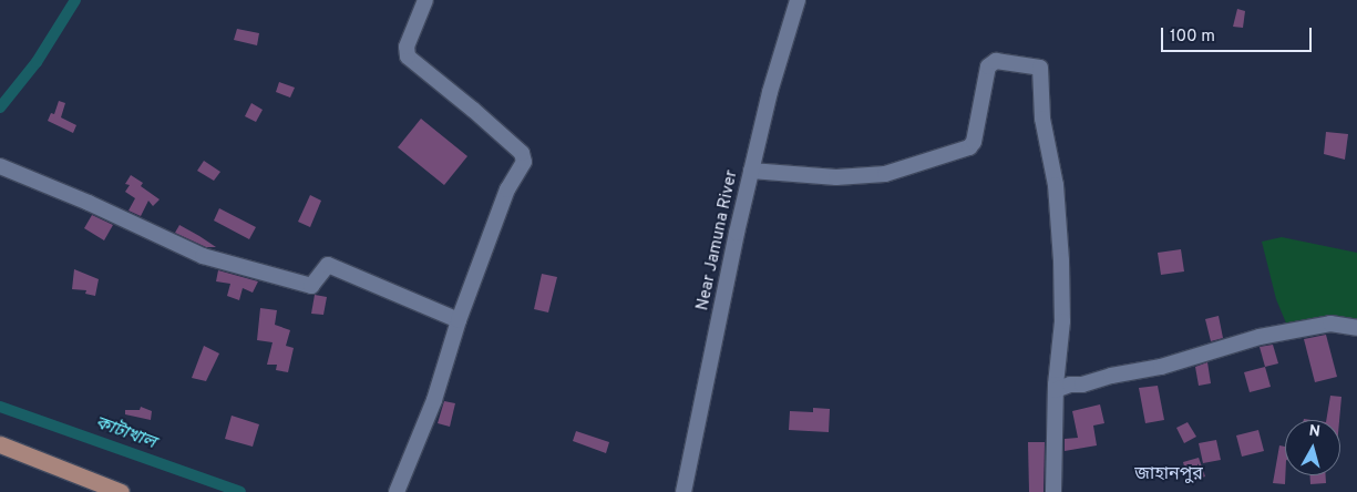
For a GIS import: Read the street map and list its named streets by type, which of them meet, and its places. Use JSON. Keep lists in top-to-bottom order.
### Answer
{
  "streets": {
    "street": ["Near Jamuna River"]
  },
  "districts": ["জাহানপুর"],
  "water": ["কাটাখাল"],
  "scale_bar": "100 m",
  "north": "top"
}
